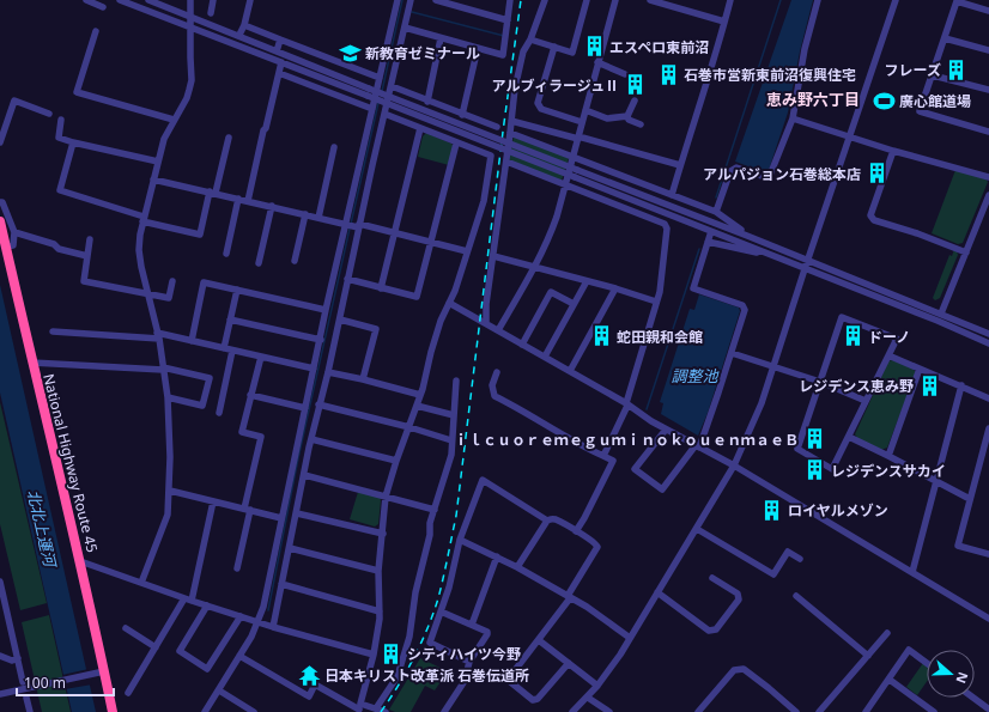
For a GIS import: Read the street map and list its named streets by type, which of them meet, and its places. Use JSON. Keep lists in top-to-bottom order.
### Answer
{
  "streets": {
    "highway": ["National Highway Route 45"]
  },
  "districts": ["恵み野六丁目"],
  "water": ["調整池", "北北上運河"],
  "places": {
    "building": [
      "エスペロ東前沼",
      "フレーズ",
      "石巻市営新東前沼復興住宅",
      "アルブィラージュⅡ",
      "アルパジョン石巻総本店",
      "蛇田親和会館",
      "ドーノ",
      "レジデンス恵み野",
      "ｉｌｃｕｏｒｅｍｅｇｕｍｉｎｏｋｏｕｅｎｍａｅＢ",
      "レジデンスサカイ",
      "ロイヤルメゾン",
      "シティハイツ今野"
    ],
    "school or university": ["新教育ゼミナール"],
    "sports": ["廣心館道場"],
    "temple": ["日本キリスト改革派 石巻伝道所"]
  },
  "scale_bar": "100 m",
  "north": "right"
}
